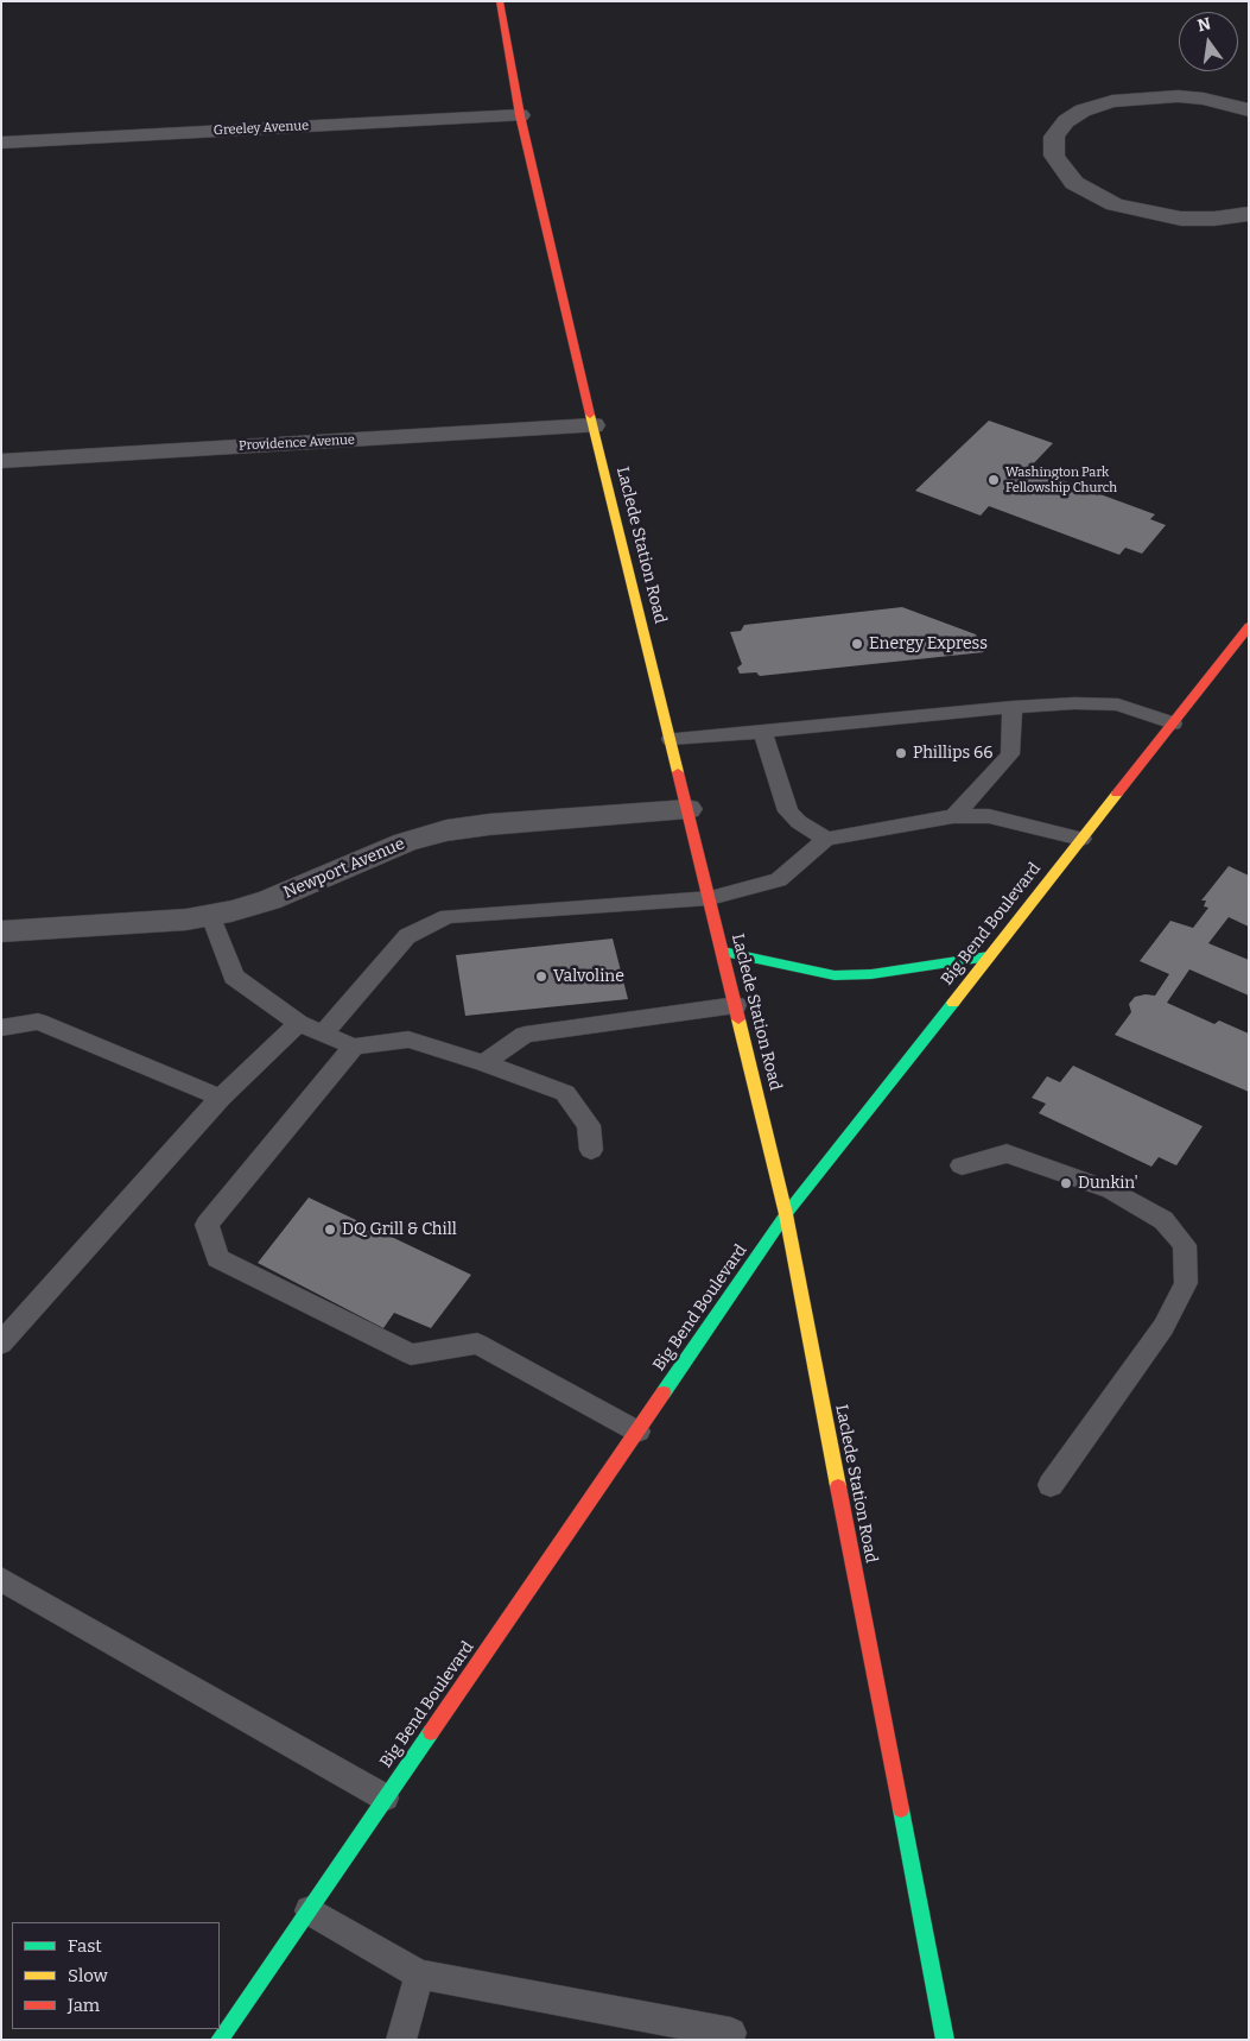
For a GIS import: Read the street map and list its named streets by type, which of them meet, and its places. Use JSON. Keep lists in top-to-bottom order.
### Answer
{
  "streets": {
    "main road": ["Laclede Station Road", "Big Bend Boulevard"],
    "street": ["Greeley Avenue", "Providence Avenue", "Newport Avenue"]
  },
  "crossings": [
    ["Greeley Avenue", "Laclede Station Road"],
    ["Providence Avenue", "Laclede Station Road"],
    ["Laclede Station Road", "Newport Avenue"],
    ["Laclede Station Road", "Big Bend Boulevard"]
  ],
  "places": [
    "Washington Park Fellowship Church",
    "Energy Express",
    "Phillips 66",
    "Valvoline",
    "Dunkin'",
    "DQ Grill & Chill"
  ],
  "legend": ["Fast", "Slow", "Jam"],
  "north": "top"
}
